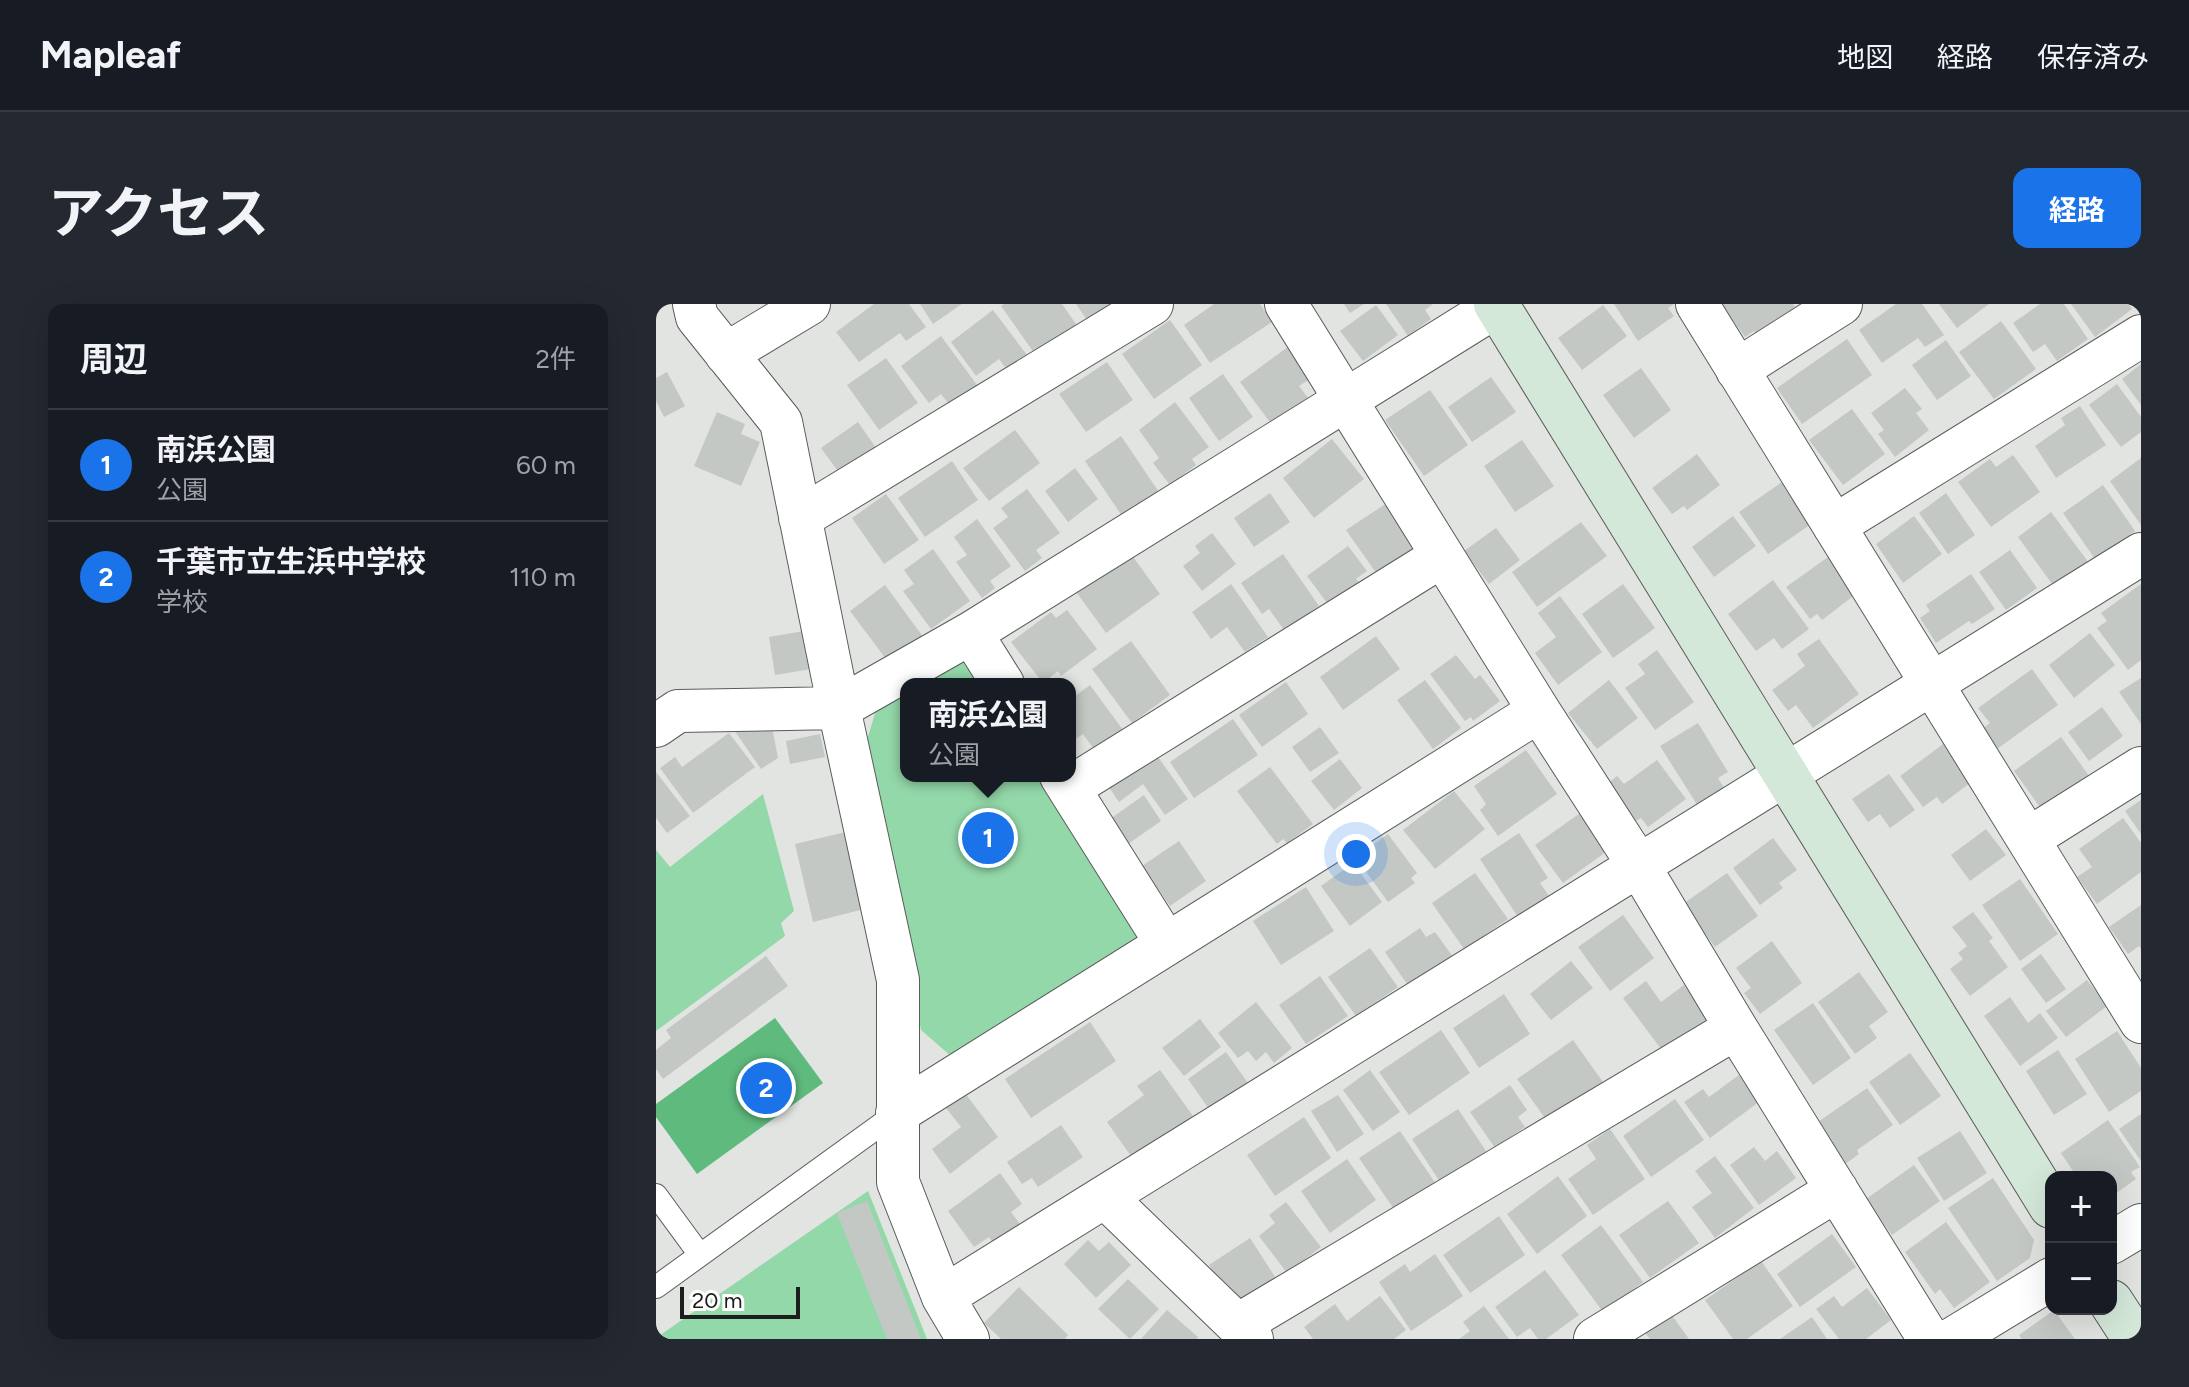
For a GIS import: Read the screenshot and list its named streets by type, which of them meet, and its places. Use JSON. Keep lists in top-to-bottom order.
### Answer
{
  "scale_bar": "20 m",
  "page": {
    "header": "Mapleaf",
    "nav": ["地図", "経路", "保存済み"],
    "title": "アクセス",
    "buttons": "経路",
    "heading": ["周辺", "2件"],
    "list": [
      {
        "mark": "1",
        "name": "南浜公園",
        "note": "公園",
        "value": "60 m"
      },
      {
        "mark": "2",
        "name": "千葉市立生浜中学校",
        "note": "学校",
        "value": "110 m"
      }
    ],
    "popup": ["南浜公園", "公園"],
    "pins": ["1", "2"],
    "map_buttons": ["+", "−"],
    "scale": "20 m"
  }
}
